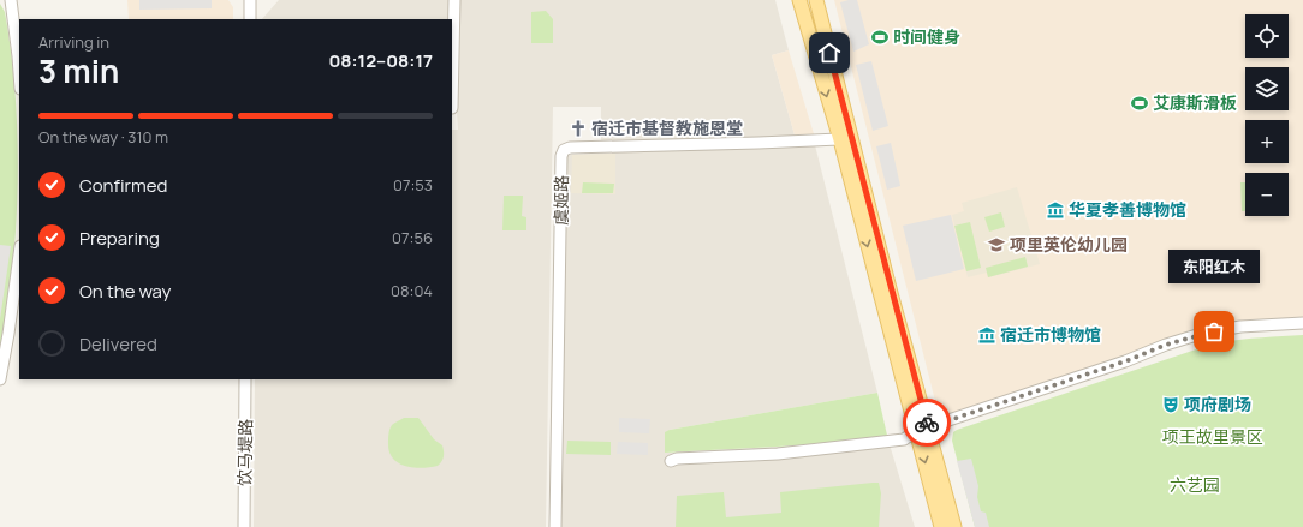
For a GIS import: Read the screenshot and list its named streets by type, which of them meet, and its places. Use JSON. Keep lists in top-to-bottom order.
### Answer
{
  "streets": {
    "street": ["虞姬路", "饮马堤路"]
  },
  "parks": ["项王故里景区", "六艺园"],
  "places": {
    "sports": ["时间健身", "艾康斯滑板"],
    "church": ["宿迁市基督教施恩堂"],
    "museum": ["华夏孝善博物馆", "宿迁市博物馆"],
    "school or university": ["项里英伦幼儿园"],
    "other": ["东阳红木"],
    "theatre": ["项府剧场"]
  },
  "page": {
    "map_buttons": ["+", "−"],
    "heading": ["3 min", "Arriving in", "08:12–08:17"],
    "bar": "On the way · 310 m",
    "list": [
      ["Confirmed", "07:53"],
      ["Preparing", "07:56"],
      ["On the way", "08:04"],
      "Delivered"
    ],
    "bubble": "东阳红木"
  }
}
